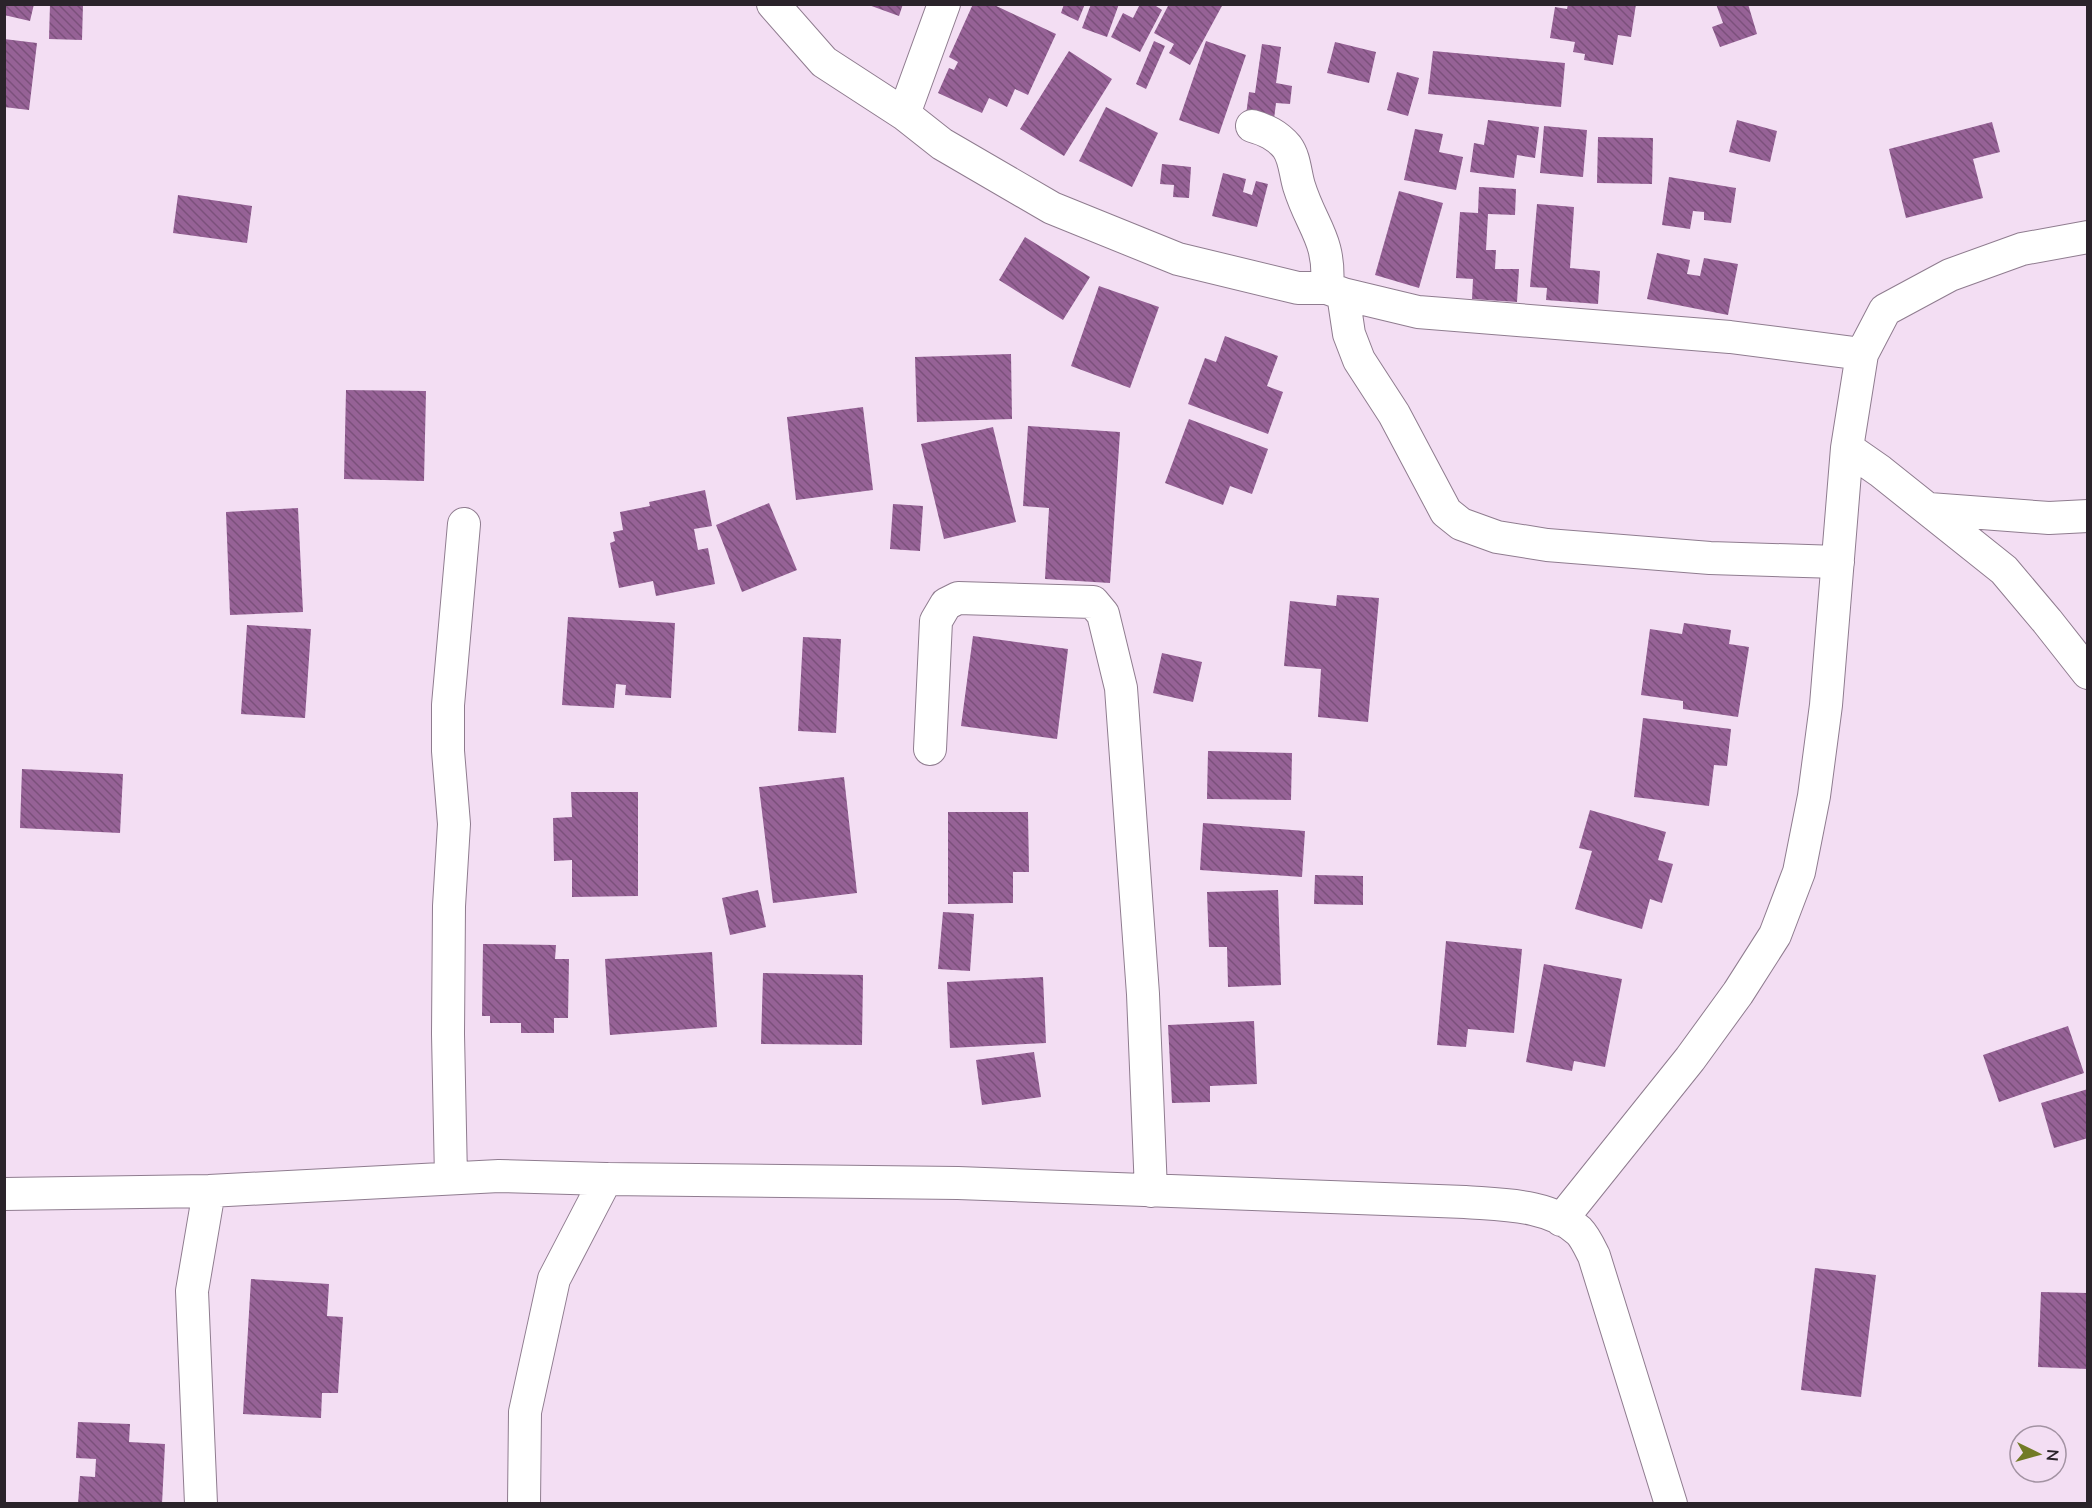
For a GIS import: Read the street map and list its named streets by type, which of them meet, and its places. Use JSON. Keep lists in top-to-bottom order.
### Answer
{
  "north": "right"
}
